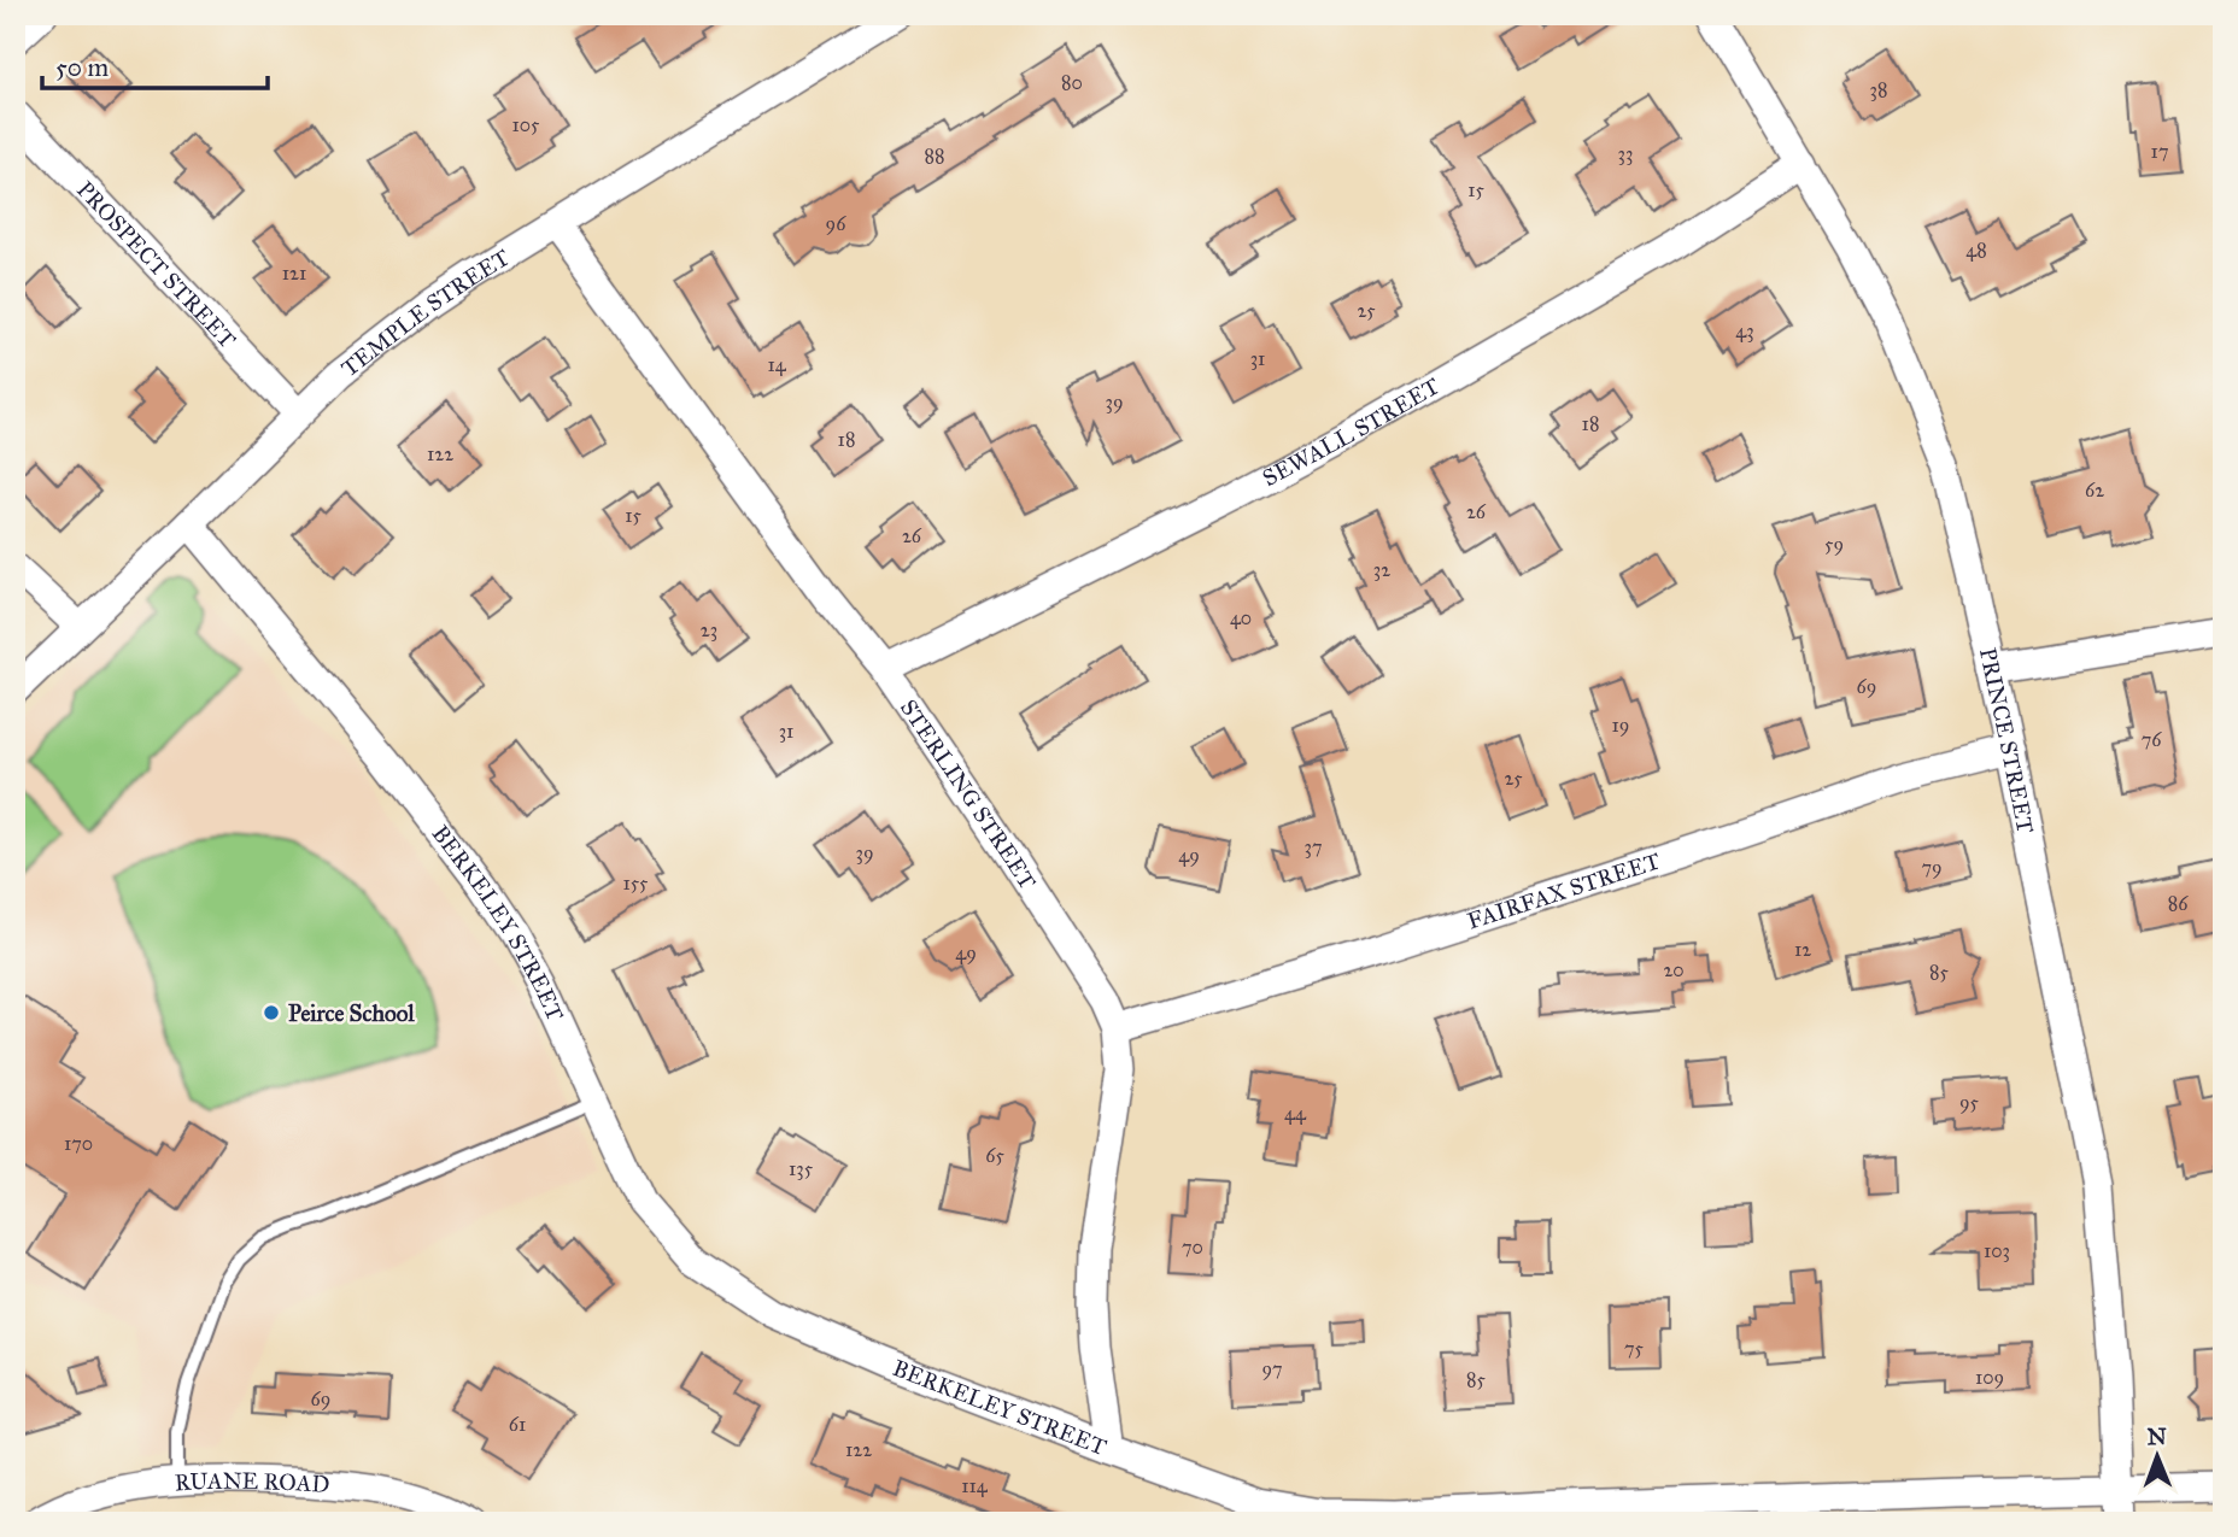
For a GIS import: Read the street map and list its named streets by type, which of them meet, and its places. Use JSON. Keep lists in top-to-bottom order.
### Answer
{
  "streets": {
    "street": [
      "PROSPECT STREET",
      "TEMPLE STREET",
      "SEWALL STREET",
      "PRINCE STREET",
      "STERLING STREET",
      "FAIRFAX STREET",
      "BERKELEY STREET",
      "RUANE ROAD"
    ]
  },
  "crossings": [
    ["PROSPECT STREET", "TEMPLE STREET"],
    ["TEMPLE STREET", "STERLING STREET"],
    ["TEMPLE STREET", "BERKELEY STREET"],
    ["SEWALL STREET", "PRINCE STREET"],
    ["SEWALL STREET", "STERLING STREET"],
    ["PRINCE STREET", "FAIRFAX STREET"],
    ["PRINCE STREET", "BERKELEY STREET"],
    ["STERLING STREET", "FAIRFAX STREET"],
    ["STERLING STREET", "BERKELEY STREET"]
  ],
  "places": ["Peirce School"],
  "house_numbers": [
    "80",
    "38",
    "105",
    "17",
    "33",
    "88",
    "15",
    "96",
    "48",
    "121",
    "25",
    "43",
    "31",
    "14",
    "39",
    "18",
    "18",
    "122",
    "62",
    "26",
    "15",
    "26",
    "59",
    "32",
    "40",
    "23",
    "69",
    "19",
    "31",
    "76",
    "25",
    "37",
    "39",
    "49",
    "79",
    "155",
    "86",
    "12",
    "49",
    "20",
    "85",
    "95",
    "44",
    "170",
    "65",
    "135",
    "70",
    "103",
    "75",
    "97",
    "109",
    "85",
    "69",
    "61",
    "122",
    "114"
  ],
  "scale_bar": "50 m",
  "north": "top"
}
